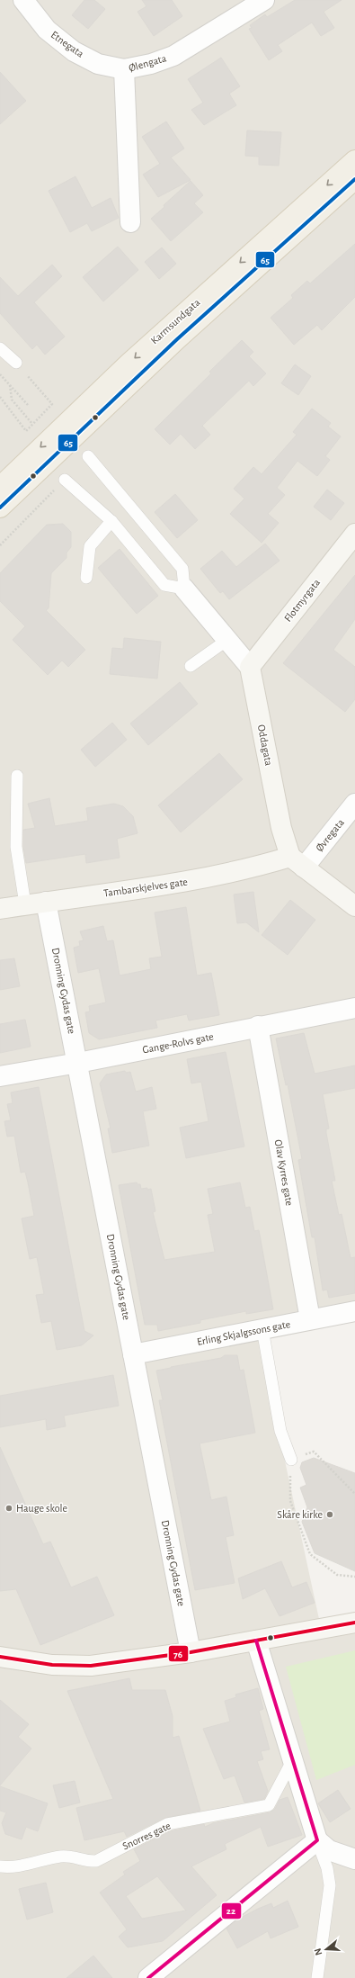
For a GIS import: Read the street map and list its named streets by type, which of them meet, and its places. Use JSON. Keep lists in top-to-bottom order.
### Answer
{
  "streets": {
    "main road": ["Karmsundgata"],
    "street": [
      "Etnegata",
      "Ølengata",
      "Flotmyrgata",
      "Oddagata",
      "Øvregata",
      "Tambarskjelves gate",
      "Dronning Gydas gate",
      "Gange-Rolvs gate",
      "Olav Kyrres gate",
      "Erling Skjalgssons gate"
    ],
    "lane": ["Snorres gate"]
  },
  "crossings": [
    ["Etnegata", "Ølengata"],
    ["Flotmyrgata", "Oddagata"],
    ["Oddagata", "Øvregata"],
    ["Oddagata", "Tambarskjelves gate"],
    ["Øvregata", "Tambarskjelves gate"],
    ["Tambarskjelves gate", "Dronning Gydas gate"],
    ["Dronning Gydas gate", "Gange-Rolvs gate"],
    ["Dronning Gydas gate", "Erling Skjalgssons gate"],
    ["Gange-Rolvs gate", "Olav Kyrres gate"],
    ["Olav Kyrres gate", "Erling Skjalgssons gate"]
  ],
  "places": ["Hauge skole", "Skåre kirke"],
  "lines": ["transit line 65", "transit line 76", "transit line 22"],
  "north": "left"
}
